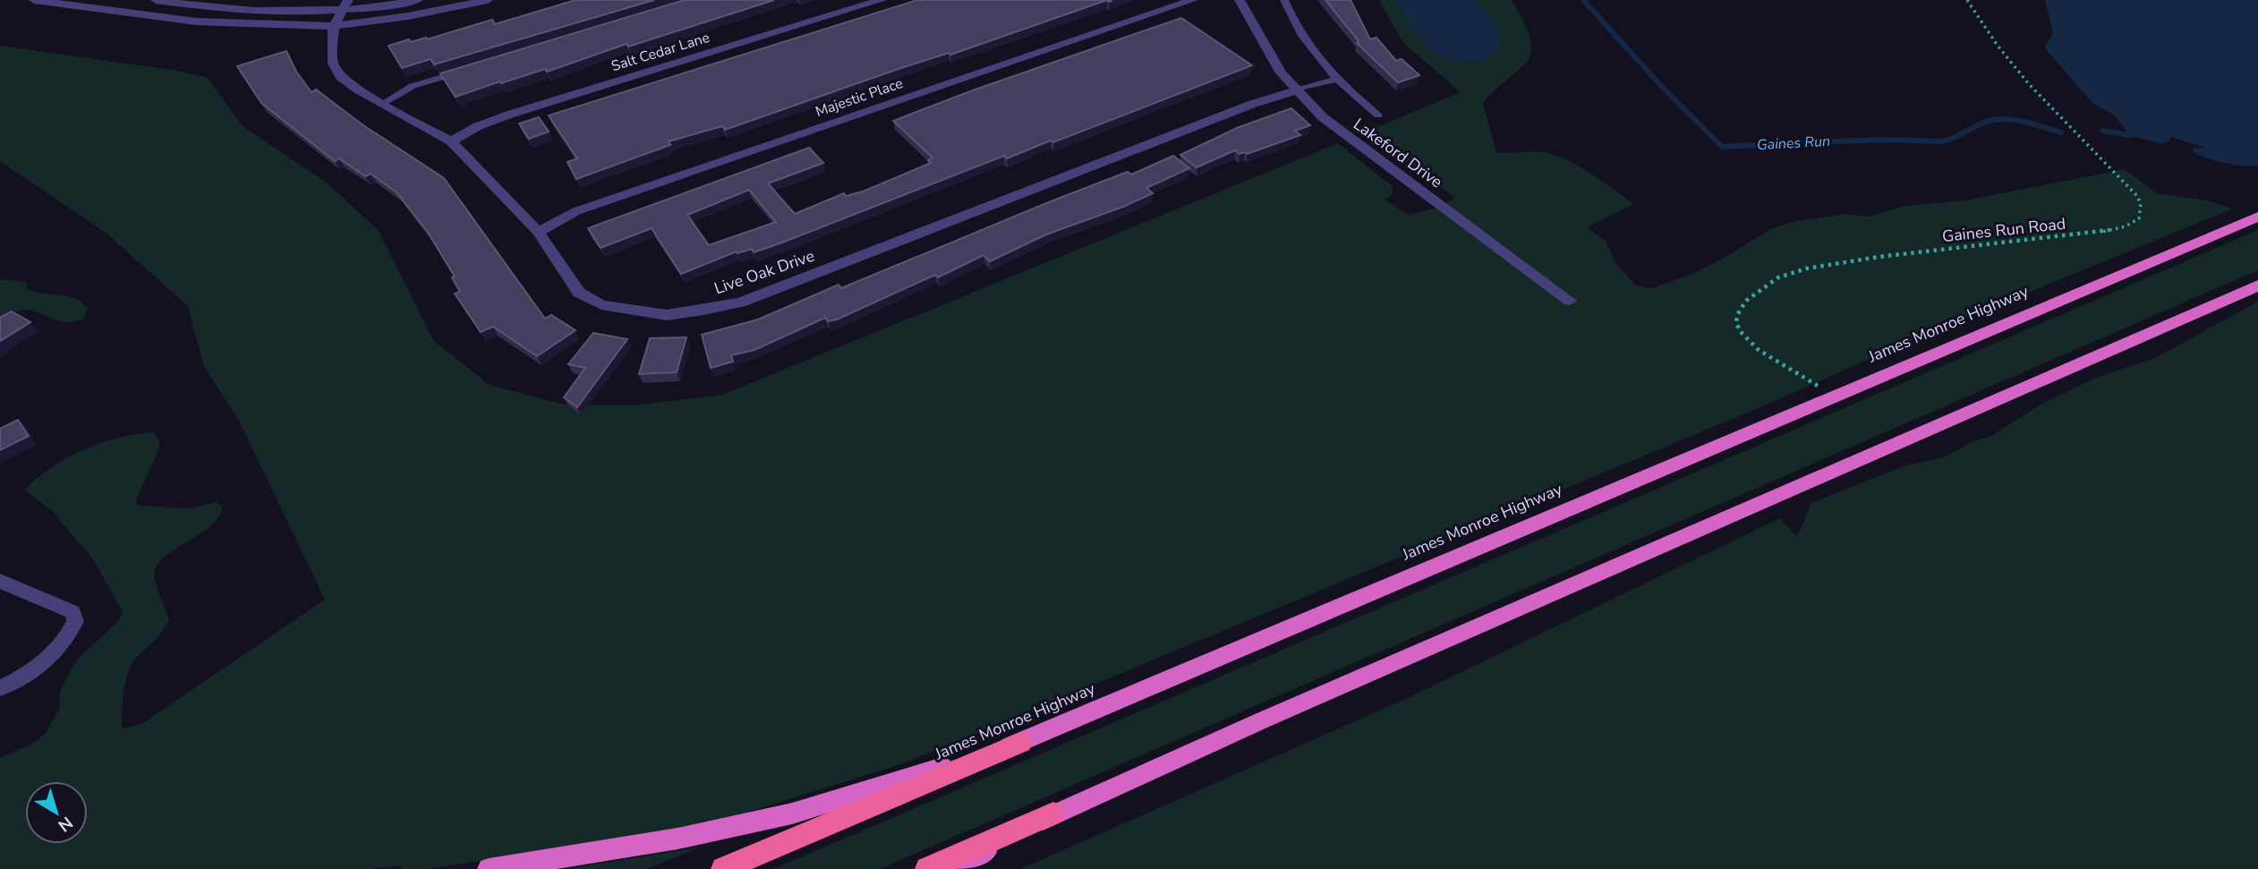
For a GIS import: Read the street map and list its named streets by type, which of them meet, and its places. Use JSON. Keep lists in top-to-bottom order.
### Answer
{
  "streets": {
    "highway": ["James Monroe Highway"],
    "street": [
      "Salt Cedar Lane",
      "Majestic Place",
      "Lakeford Drive",
      "Live Oak Drive"
    ],
    "path": ["Gaines Run Road"]
  },
  "crossings": [
    ["Salt Cedar Lane", "Live Oak Drive"],
    ["Majestic Place", "Live Oak Drive"],
    ["Lakeford Drive", "Live Oak Drive"],
    ["Gaines Run Road", "James Monroe Highway"]
  ],
  "water": ["Gaines Run"],
  "north": "bottom right"
}
